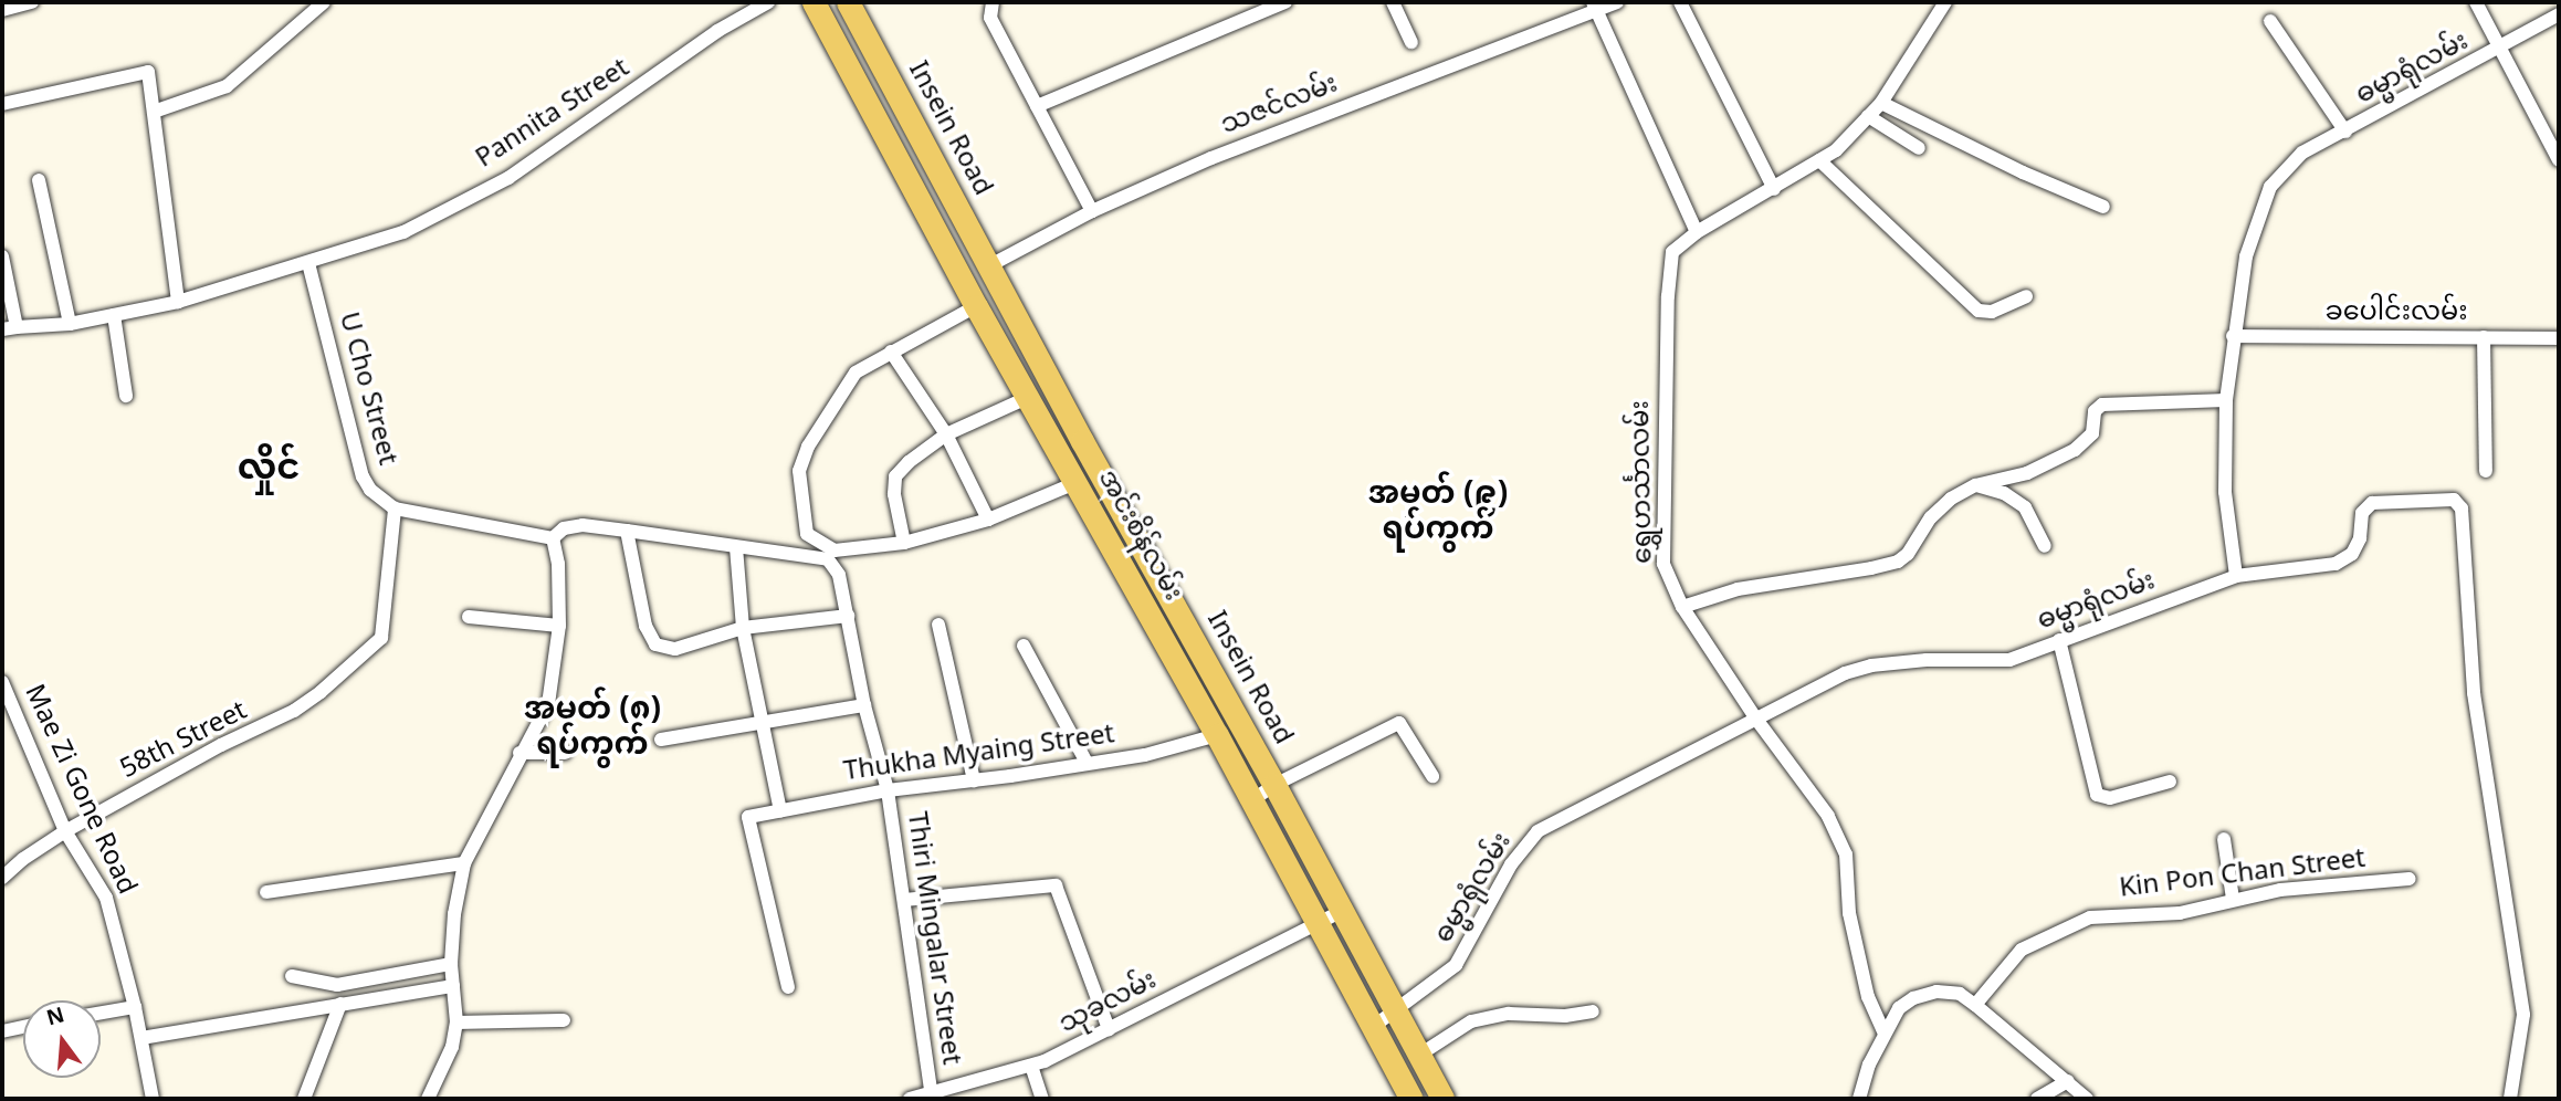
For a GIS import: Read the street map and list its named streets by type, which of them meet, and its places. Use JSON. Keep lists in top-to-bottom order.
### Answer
{
  "streets": {
    "main road": ["Insein Road", "အင်းစိန်လမ်း"],
    "street": [
      "ဓမ္မာရုံလမ်း",
      "သဇင်လမ်း",
      "Pannita Street",
      "ခပေါင်းလမ်း",
      "U Cho Street",
      "ရွှေဟင်္သာလမ်း",
      "58th Street",
      "Thukha Myaing Street",
      "Mae Zi Gone Road",
      "Kin Pon Chan Street",
      "Thiri Mingalar Street",
      "သုခလမ်း"
    ]
  },
  "crossings": [
    ["ဓမ္မာရုံလမ်း", "Insein Road"],
    ["ဓမ္မာရုံလမ်း", "ခပေါင်းလမ်း"],
    ["ဓမ္မာရုံလမ်း", "ရွှေဟင်္သာလမ်း"],
    ["ဓမ္မာရုံလမ်း", "အင်းစိန်လမ်း"],
    ["သဇင်လမ်း", "Insein Road"],
    ["Pannita Street", "U Cho Street"],
    ["Insein Road", "သုခလမ်း"],
    ["U Cho Street", "58th Street"],
    ["အင်းစိန်လမ်း", "Thukha Myaing Street"],
    ["အင်းစိန်လမ်း", "သုခလမ်း"],
    ["58th Street", "Mae Zi Gone Road"],
    ["Thukha Myaing Street", "Thiri Mingalar Street"],
    ["Thiri Mingalar Street", "သုခလမ်း"]
  ],
  "districts": ["လှိုင်", "အမှတ် (၉) ရပ်ကွက်", "အမှတ် (၈) ရပ်ကွက်"],
  "north": "top"
}
